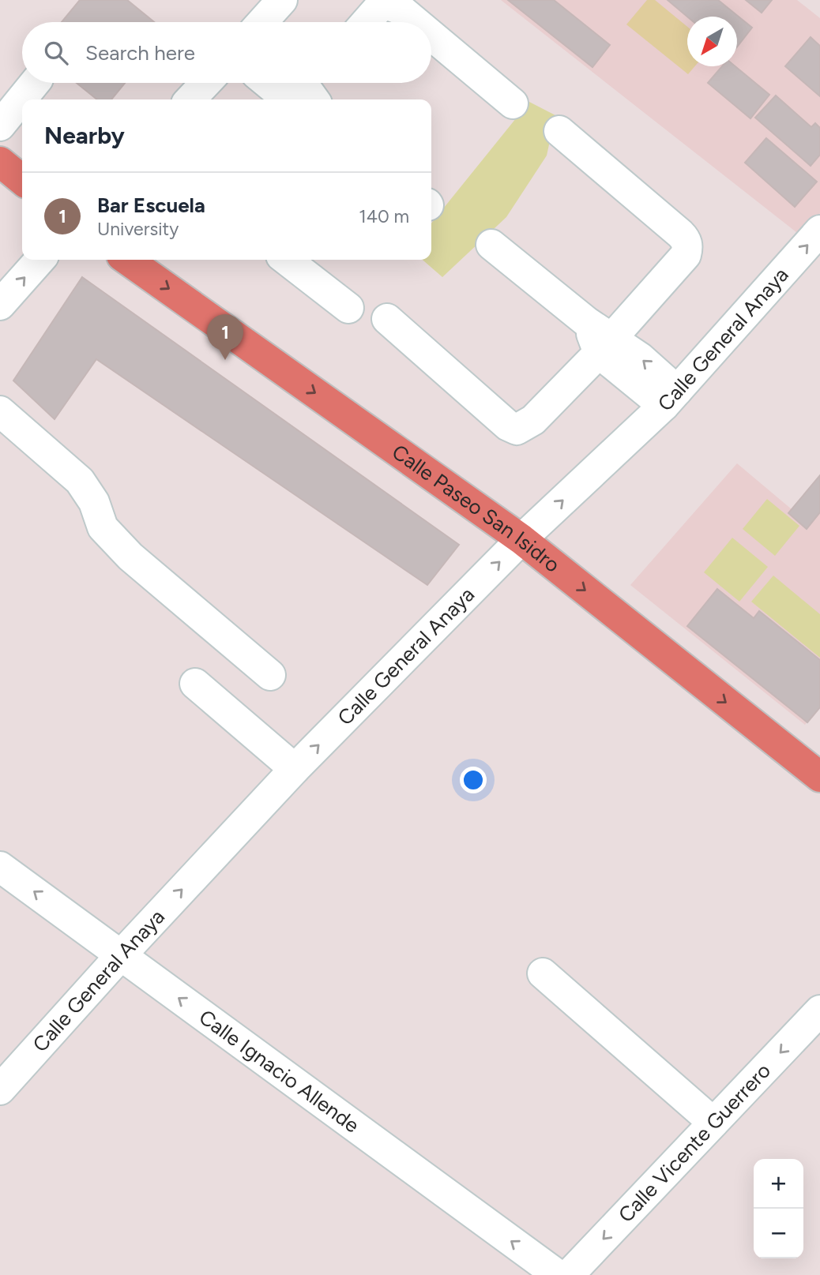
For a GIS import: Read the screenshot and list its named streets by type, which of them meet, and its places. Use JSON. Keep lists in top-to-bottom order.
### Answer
{
  "streets": {
    "main road": ["Calle Paseo San Isidro"],
    "street": ["Calle General Anaya", "Calle Ignacio Allende", "Calle Vicente Guerrero"]
  },
  "crossings": [
    ["Calle General Anaya", "Calle Paseo San Isidro"],
    ["Calle General Anaya", "Calle Ignacio Allende"]
  ],
  "one_way": ["Calle General Anaya", "Calle Paseo San Isidro", "Calle Vicente Guerrero"],
  "north": "bottom left",
  "page": {
    "search": "Search here",
    "heading": "Nearby",
    "list": [
      {
        "mark": "1",
        "name": "Bar Escuela",
        "note": "University",
        "value": "140 m"
      }
    ],
    "pins": "1",
    "map_buttons": ["+", "−"]
  }
}
